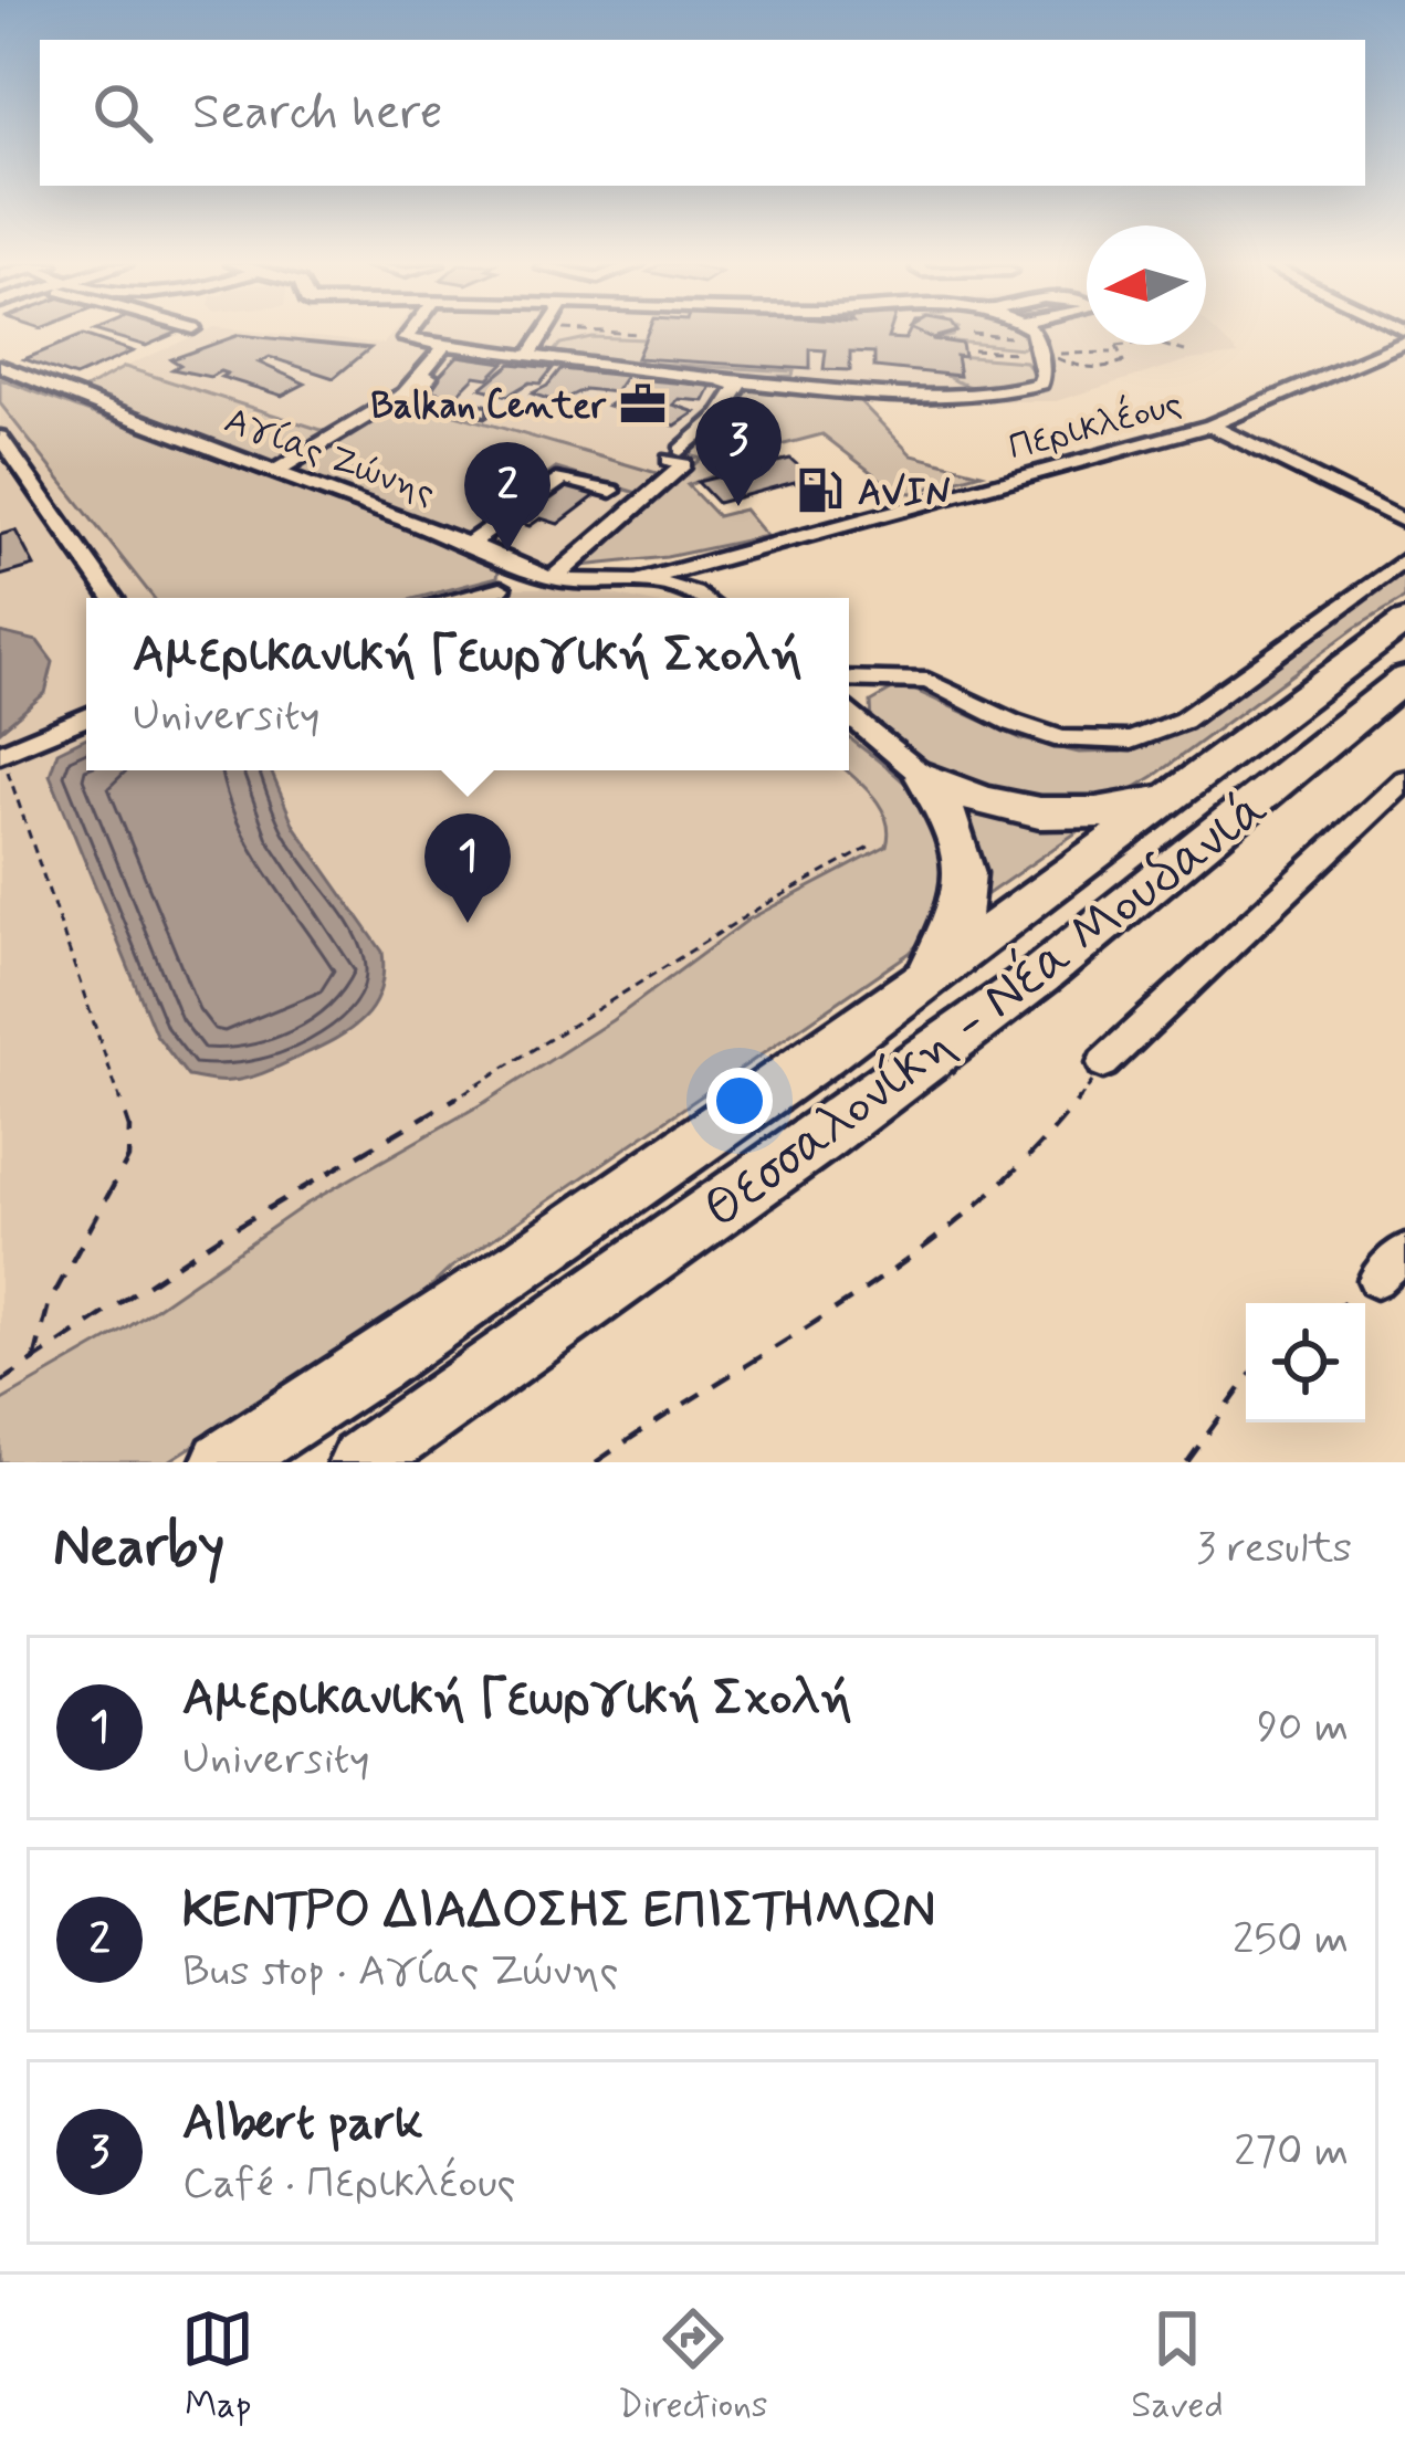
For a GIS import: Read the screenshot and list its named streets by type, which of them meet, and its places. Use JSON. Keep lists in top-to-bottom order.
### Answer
{
  "streets": {
    "highway": ["Θεσσαλονίκη - Νέα Μουδανιά"],
    "street": ["Περικλέους", "Αγίας Ζώνης"]
  },
  "crossings": [
    ["Περικλέους", "Αγίας Ζώνης"]
  ],
  "places": {
    "office": ["Balkan Center"],
    "fuel station": ["AVIN"]
  },
  "north": "left",
  "page": {
    "search": "Search here",
    "pins": ["3", "2", "1"],
    "popup": ["Αμερικανική Γεωργική Σχολή", "University"],
    "heading": ["Nearby", "3 results"],
    "list": [
      {
        "mark": "1",
        "name": "Αμερικανική Γεωργική Σχολή",
        "note": "University",
        "value": "90 m"
      },
      {
        "mark": "2",
        "name": "ΚΕΝΤΡΟ ΔΙΑΔΟΣΗΣ ΕΠΙΣΤΗΜΩΝ",
        "note": "Bus stop · Αγίας Ζώνης",
        "value": "250 m"
      },
      {
        "mark": "3",
        "name": "Albert park",
        "note": "Café · Περικλέους",
        "value": "270 m"
      }
    ],
    "nav": ["Map", "Directions", "Saved"]
  }
}
